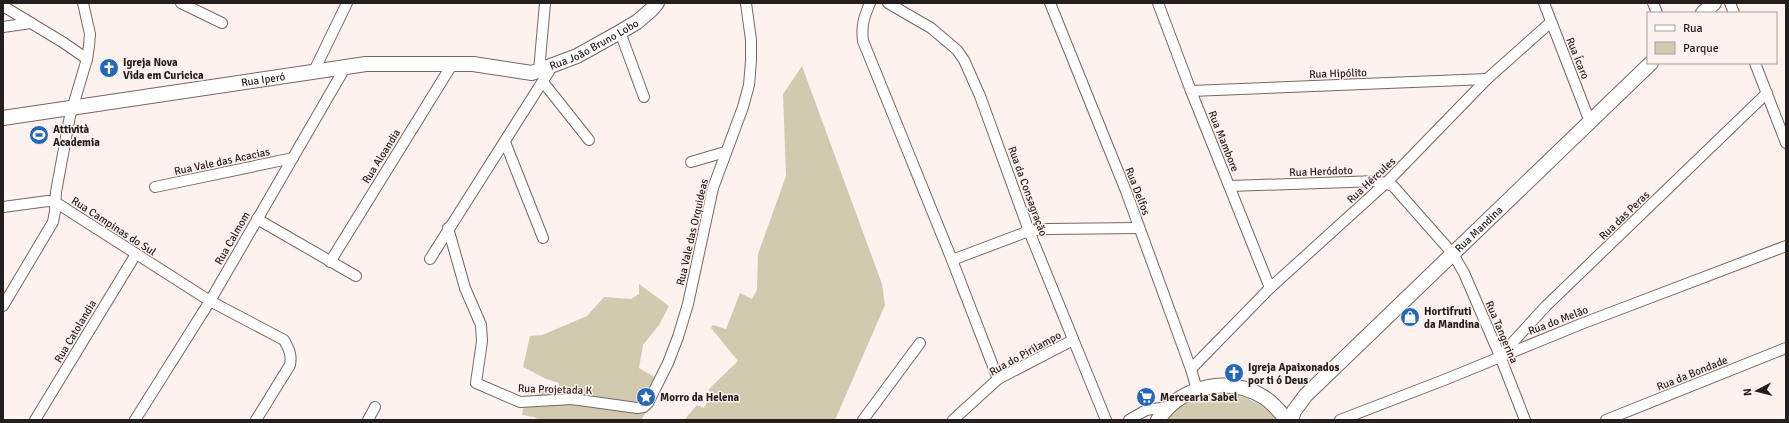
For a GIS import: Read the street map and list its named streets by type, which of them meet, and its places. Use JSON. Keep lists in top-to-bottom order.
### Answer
{
  "streets": {
    "street": [
      "Rua João Bruno Lobo",
      "Rua Ícaro",
      "Rua Hipólito",
      "Rua Iperó",
      "Rua Mambore",
      "Rua Aloandia",
      "Rua Vale das Acacias",
      "Rua Heródoto",
      "Rua Hércules",
      "Rua da Consagração",
      "Rua Delfos",
      "Rua das Peras",
      "Rua Campinas do Sul",
      "Rua Mandina",
      "Rua Vale das Orquideas",
      "Rua Calmom",
      "Rua do Melão",
      "Rua Catolandia",
      "Rua Tangerina",
      "Rua do Pirilampo",
      "Rua da Bondade",
      "Rua Projetada K"
    ]
  },
  "crossings": [
    ["Rua João Bruno Lobo", "Rua Iperó"],
    ["Rua Ícaro", "Rua Hércules"],
    ["Rua Ícaro", "Rua Mandina"],
    ["Rua Hipólito", "Rua Mambore"],
    ["Rua Hipólito", "Rua Hércules"],
    ["Rua Iperó", "Rua Aloandia"],
    ["Rua Iperó", "Rua Campinas do Sul"],
    ["Rua Iperó", "Rua Calmom"],
    ["Rua Mambore", "Rua Heródoto"],
    ["Rua Mambore", "Rua Hércules"],
    ["Rua Vale das Acacias", "Rua Calmom"],
    ["Rua Heródoto", "Rua Hércules"],
    ["Rua Hércules", "Rua Delfos"],
    ["Rua da Consagração", "Rua do Pirilampo"],
    ["Rua das Peras", "Rua do Melão"],
    ["Rua das Peras", "Rua Tangerina"],
    ["Rua Campinas do Sul", "Rua Calmom"],
    ["Rua Campinas do Sul", "Rua Catolandia"],
    ["Rua Mandina", "Rua Tangerina"],
    ["Rua Vale das Orquideas", "Rua Projetada K"],
    ["Rua do Melão", "Rua Tangerina"]
  ],
  "places": {
    "church": ["Igreja Nova Vida em Curicica", "Igreja Apaixonados por ti ó Deus"],
    "sports": ["Attività Academia"],
    "shop": ["Hortifruti da Mandina"],
    "place": ["Morro da Helena"],
    "supermarket": ["Mercearia Sabel"]
  },
  "legend": ["Rua", "Parque"],
  "north": "left"
}
